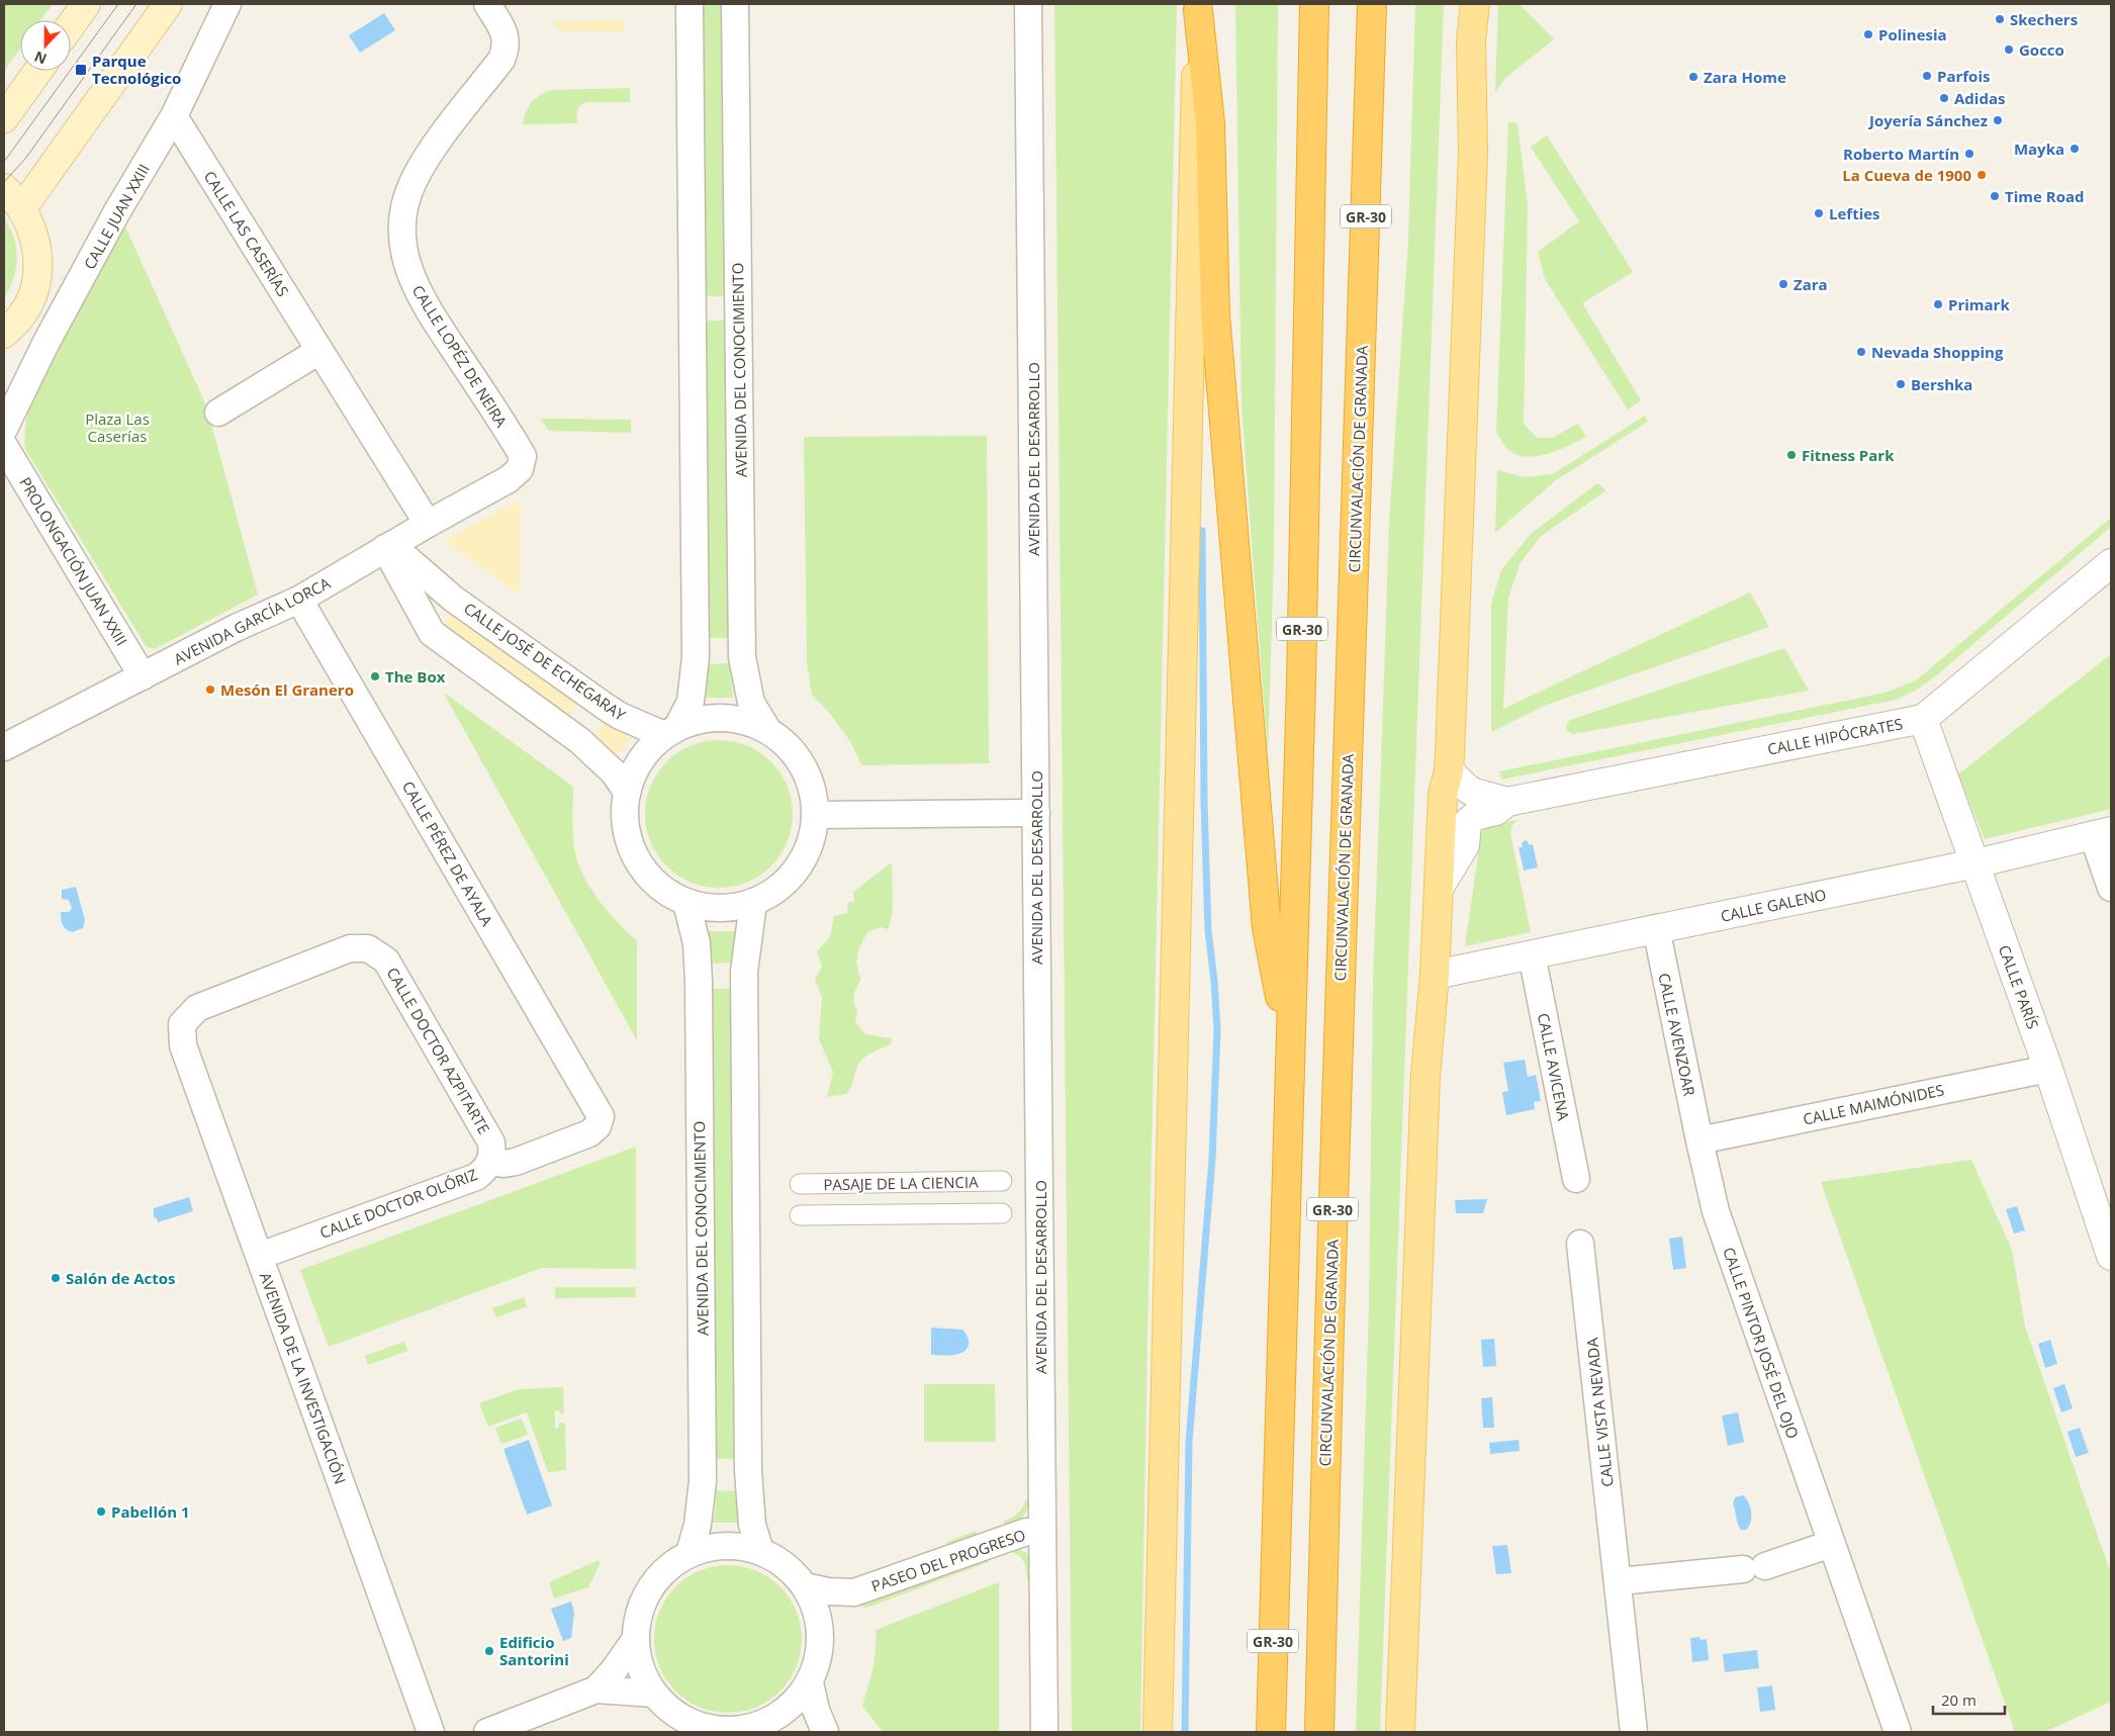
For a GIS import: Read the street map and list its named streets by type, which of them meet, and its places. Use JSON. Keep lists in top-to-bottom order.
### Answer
{
  "streets": {
    "highway": ["GR-30", "CIRCUNVALACIÓN DE GRANADA"],
    "street": [
      "CALLE JUAN XXIII",
      "CALLE LAS CASERÍAS",
      "CALLE LOPÉZ DE NEIRA",
      "AVENIDA DEL CONOCIMIENTO",
      "AVENIDA DEL DESARROLLO",
      "PROLONGACIÓN JUAN XXIII",
      "AVENIDA GARCÍA LORCA",
      "CALLE JOSÉ DE ECHEGARAY",
      "CALLE HIPÓCRATES",
      "CALLE PÉREZ DE AYALA",
      "CALLE GALENO",
      "CALLE PARÍS",
      "CALLE AVENZOAR",
      "CALLE DOCTOR AZPITARTE",
      "CALLE AVICENA",
      "CALLE MAIMÓNIDES",
      "PASAJE DE LA CIENCIA",
      "CALLE DOCTOR OLÓRIZ",
      "CALLE PINTOR JOSÉ DEL OJO",
      "AVENIDA DE LA INVESTIGACIÓN",
      "CALLE VISTA NEVADA",
      "PASEO DEL PROGRESO"
    ]
  },
  "crossings": [
    ["CALLE JUAN XXIII", "CALLE LAS CASERÍAS"],
    ["CALLE LAS CASERÍAS", "AVENIDA GARCÍA LORCA"],
    ["CALLE LOPÉZ DE NEIRA", "AVENIDA GARCÍA LORCA"],
    ["AVENIDA DEL DESARROLLO", "PASEO DEL PROGRESO"],
    ["PROLONGACIÓN JUAN XXIII", "AVENIDA GARCÍA LORCA"],
    ["AVENIDA GARCÍA LORCA", "CALLE JOSÉ DE ECHEGARAY"],
    ["AVENIDA GARCÍA LORCA", "CALLE PÉREZ DE AYALA"],
    ["CALLE HIPÓCRATES", "CALLE PARÍS"],
    ["CALLE PÉREZ DE AYALA", "CALLE DOCTOR OLÓRIZ"],
    ["CALLE GALENO", "CALLE PARÍS"],
    ["CALLE GALENO", "CALLE AVENZOAR"],
    ["CALLE GALENO", "CALLE AVICENA"],
    ["CALLE PARÍS", "CALLE MAIMÓNIDES"],
    ["CALLE AVENZOAR", "CALLE MAIMÓNIDES"],
    ["CALLE AVENZOAR", "CALLE PINTOR JOSÉ DEL OJO"],
    ["CALLE DOCTOR AZPITARTE", "CALLE DOCTOR OLÓRIZ"],
    ["CALLE DOCTOR AZPITARTE", "AVENIDA DE LA INVESTIGACIÓN"],
    ["CALLE MAIMÓNIDES", "CALLE PINTOR JOSÉ DEL OJO"],
    ["CALLE DOCTOR OLÓRIZ", "AVENIDA DE LA INVESTIGACIÓN"]
  ],
  "parks": ["Plaza Las Caserías"],
  "places": {
    "other": [
      "Skechers",
      "Polinesia",
      "Gocco",
      "Parfois",
      "Zara Home",
      "Adidas",
      "Joyería Sánchez",
      "Mayka",
      "Roberto Martín",
      "La Cueva de 1900",
      "Time Road",
      "Lefties",
      "Zara",
      "Primark",
      "Nevada Shopping",
      "Bershka",
      "Fitness Park",
      "The Box",
      "Mesón El Granero",
      "Salón de Actos",
      "Pabellón 1",
      "Edificio Santorini"
    ],
    "transit": ["Parque Tecnológico"]
  },
  "scale_bar": "20 m",
  "north": "bottom"
}
